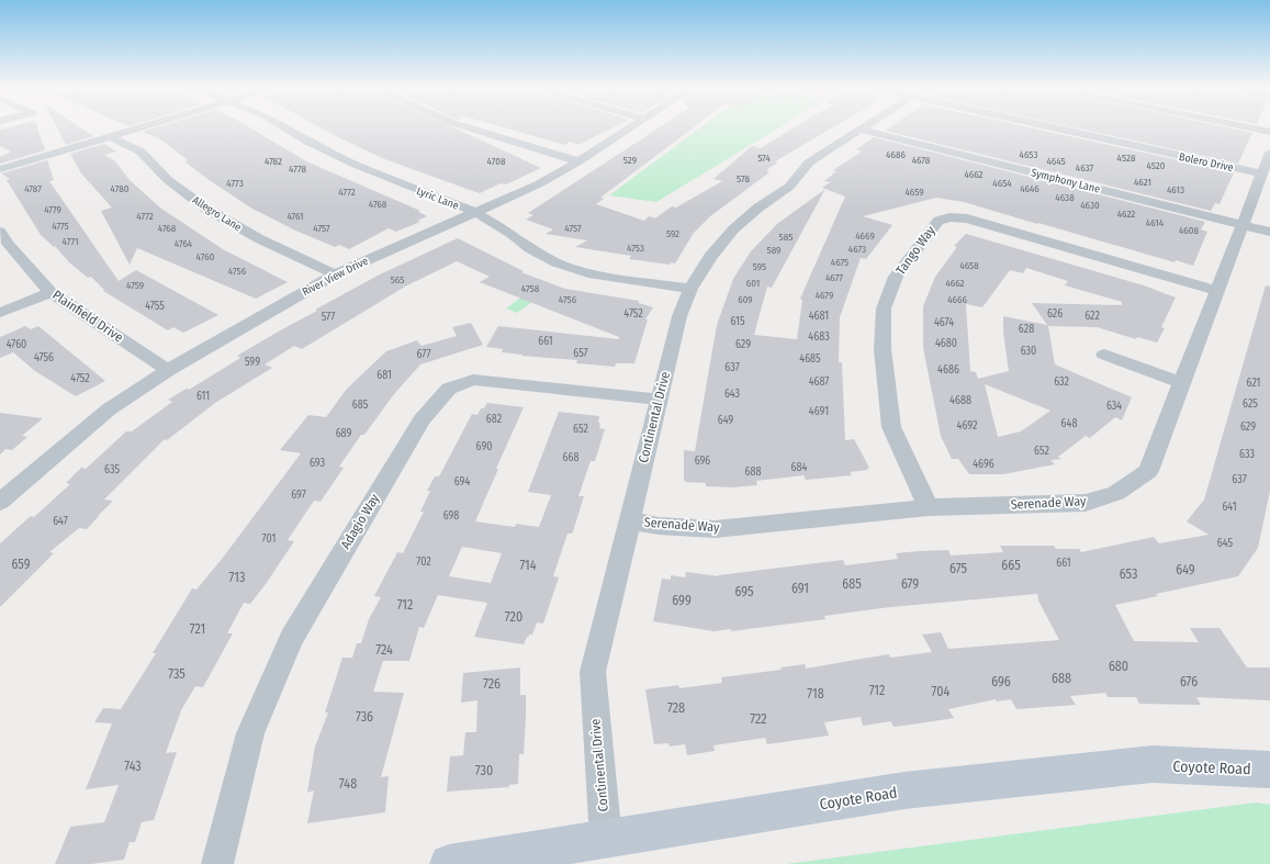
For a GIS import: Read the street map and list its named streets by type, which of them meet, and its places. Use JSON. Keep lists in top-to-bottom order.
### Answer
{
  "streets": {
    "street": [
      "Bolero Drive",
      "Symphony Lane",
      "Lyric Lane",
      "Allegro Lane",
      "Tango Way",
      "River View Drive",
      "Plainfield Drive",
      "Continental Drive",
      "Serenade Way",
      "Adagio Way",
      "Coyote Road"
    ]
  },
  "crossings": [
    ["Bolero Drive", "Serenade Way"],
    ["Symphony Lane", "Continental Drive"],
    ["Symphony Lane", "Serenade Way"],
    ["Lyric Lane", "River View Drive"],
    ["Lyric Lane", "Continental Drive"],
    ["Allegro Lane", "River View Drive"],
    ["Tango Way", "Serenade Way"],
    ["River View Drive", "Plainfield Drive"],
    ["Continental Drive", "Serenade Way"],
    ["Continental Drive", "Adagio Way"],
    ["Continental Drive", "Coyote Road"]
  ],
  "house_numbers": [
    "4686",
    "4653",
    "574",
    "4528",
    "529",
    "4678",
    "4782",
    "4708",
    "4645",
    "4520",
    "4637",
    "4778",
    "4662",
    "578",
    "4621",
    "4773",
    "4654",
    "4787",
    "4780",
    "4646",
    "4613",
    "4772",
    "4659",
    "4638",
    "4768",
    "4630",
    "4779",
    "4622",
    "4772",
    "4761",
    "4614",
    "4775",
    "4768",
    "4757",
    "4757",
    "4608",
    "592",
    "4669",
    "585",
    "4771",
    "4764",
    "4753",
    "4673",
    "589",
    "4760",
    "4675",
    "4658",
    "595",
    "4756",
    "4677",
    "565",
    "601",
    "4662",
    "4759",
    "4758",
    "4679",
    "4756",
    "609",
    "4666",
    "4755",
    "4752",
    "626",
    "4681",
    "622",
    "577",
    "615",
    "4674",
    "628",
    "4683",
    "661",
    "4680",
    "4760",
    "629",
    "630",
    "657",
    "677",
    "4756",
    "4685",
    "599",
    "637",
    "4686",
    "681",
    "4752",
    "4687",
    "632",
    "621",
    "643",
    "611",
    "4688",
    "625",
    "685",
    "634",
    "4691",
    "682",
    "649",
    "648",
    "4692",
    "629",
    "652",
    "689",
    "690",
    "652",
    "633",
    "668",
    "696",
    "693",
    "4696",
    "684",
    "635",
    "688",
    "637",
    "694",
    "697",
    "641",
    "698",
    "647",
    "701",
    "645",
    "702",
    "661",
    "659",
    "714",
    "665",
    "675",
    "649",
    "653",
    "713",
    "685",
    "679",
    "691",
    "695",
    "699",
    "712",
    "720",
    "721",
    "724",
    "680",
    "735",
    "688",
    "696",
    "676",
    "726",
    "712",
    "704",
    "718",
    "728",
    "736",
    "722",
    "743",
    "730",
    "748"
  ]
}
